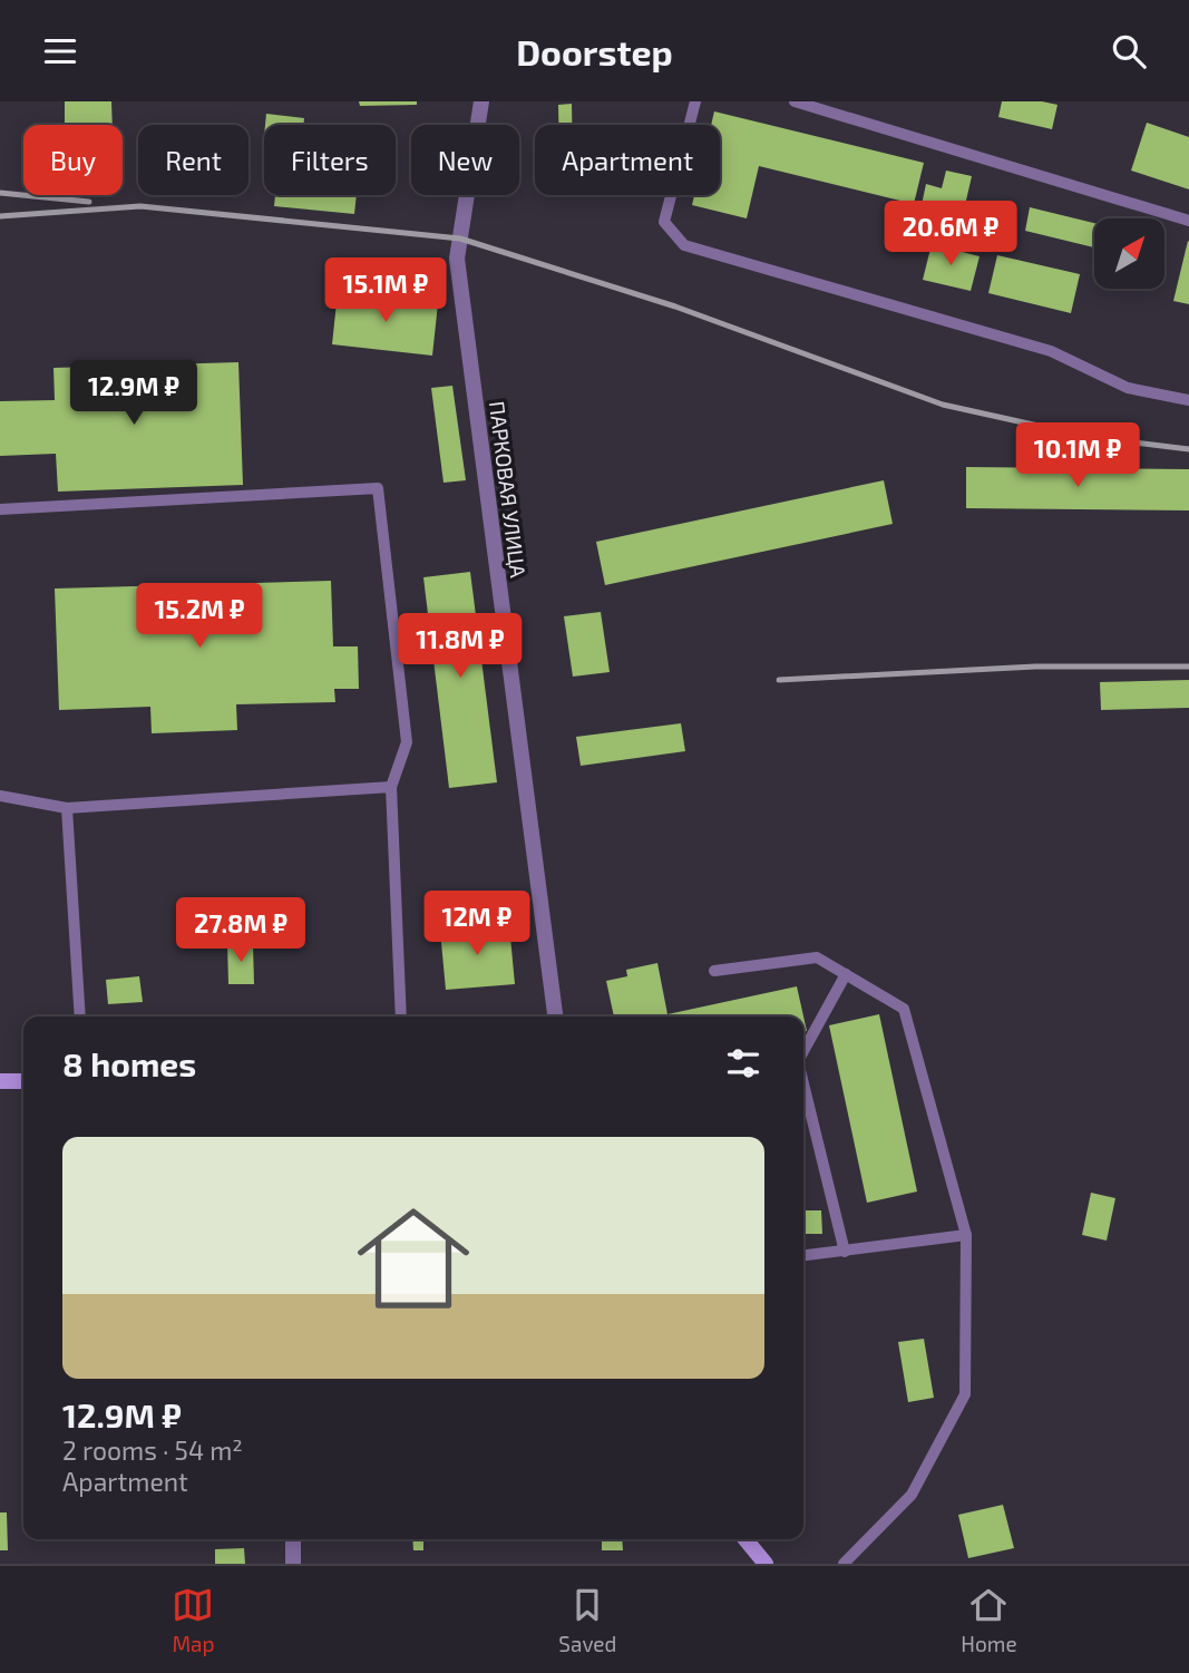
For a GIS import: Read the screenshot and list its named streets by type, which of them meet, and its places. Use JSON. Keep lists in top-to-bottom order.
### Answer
{
  "streets": {
    "street": ["ПАРКОВАЯ УЛИЦА"]
  },
  "north": "top right",
  "page": {
    "header": "Doorstep",
    "chip": [
      "Buy",
      "Rent",
      "Filters",
      "New",
      "Apartment"
    ],
    "price": [
      "20.6M ₽",
      "15.1M ₽",
      "12.9M ₽",
      "10.1M ₽",
      "15.2M ₽",
      "11.8M ₽",
      "12M ₽",
      "27.8M ₽"
    ],
    "heading": "8 homes",
    "list": [
      {
        "name": "12.9M ₽",
        "note": "2 rooms · 54 m² · Apartment"
      }
    ],
    "tabs": ["Map", "Saved", "Home"]
  }
}
